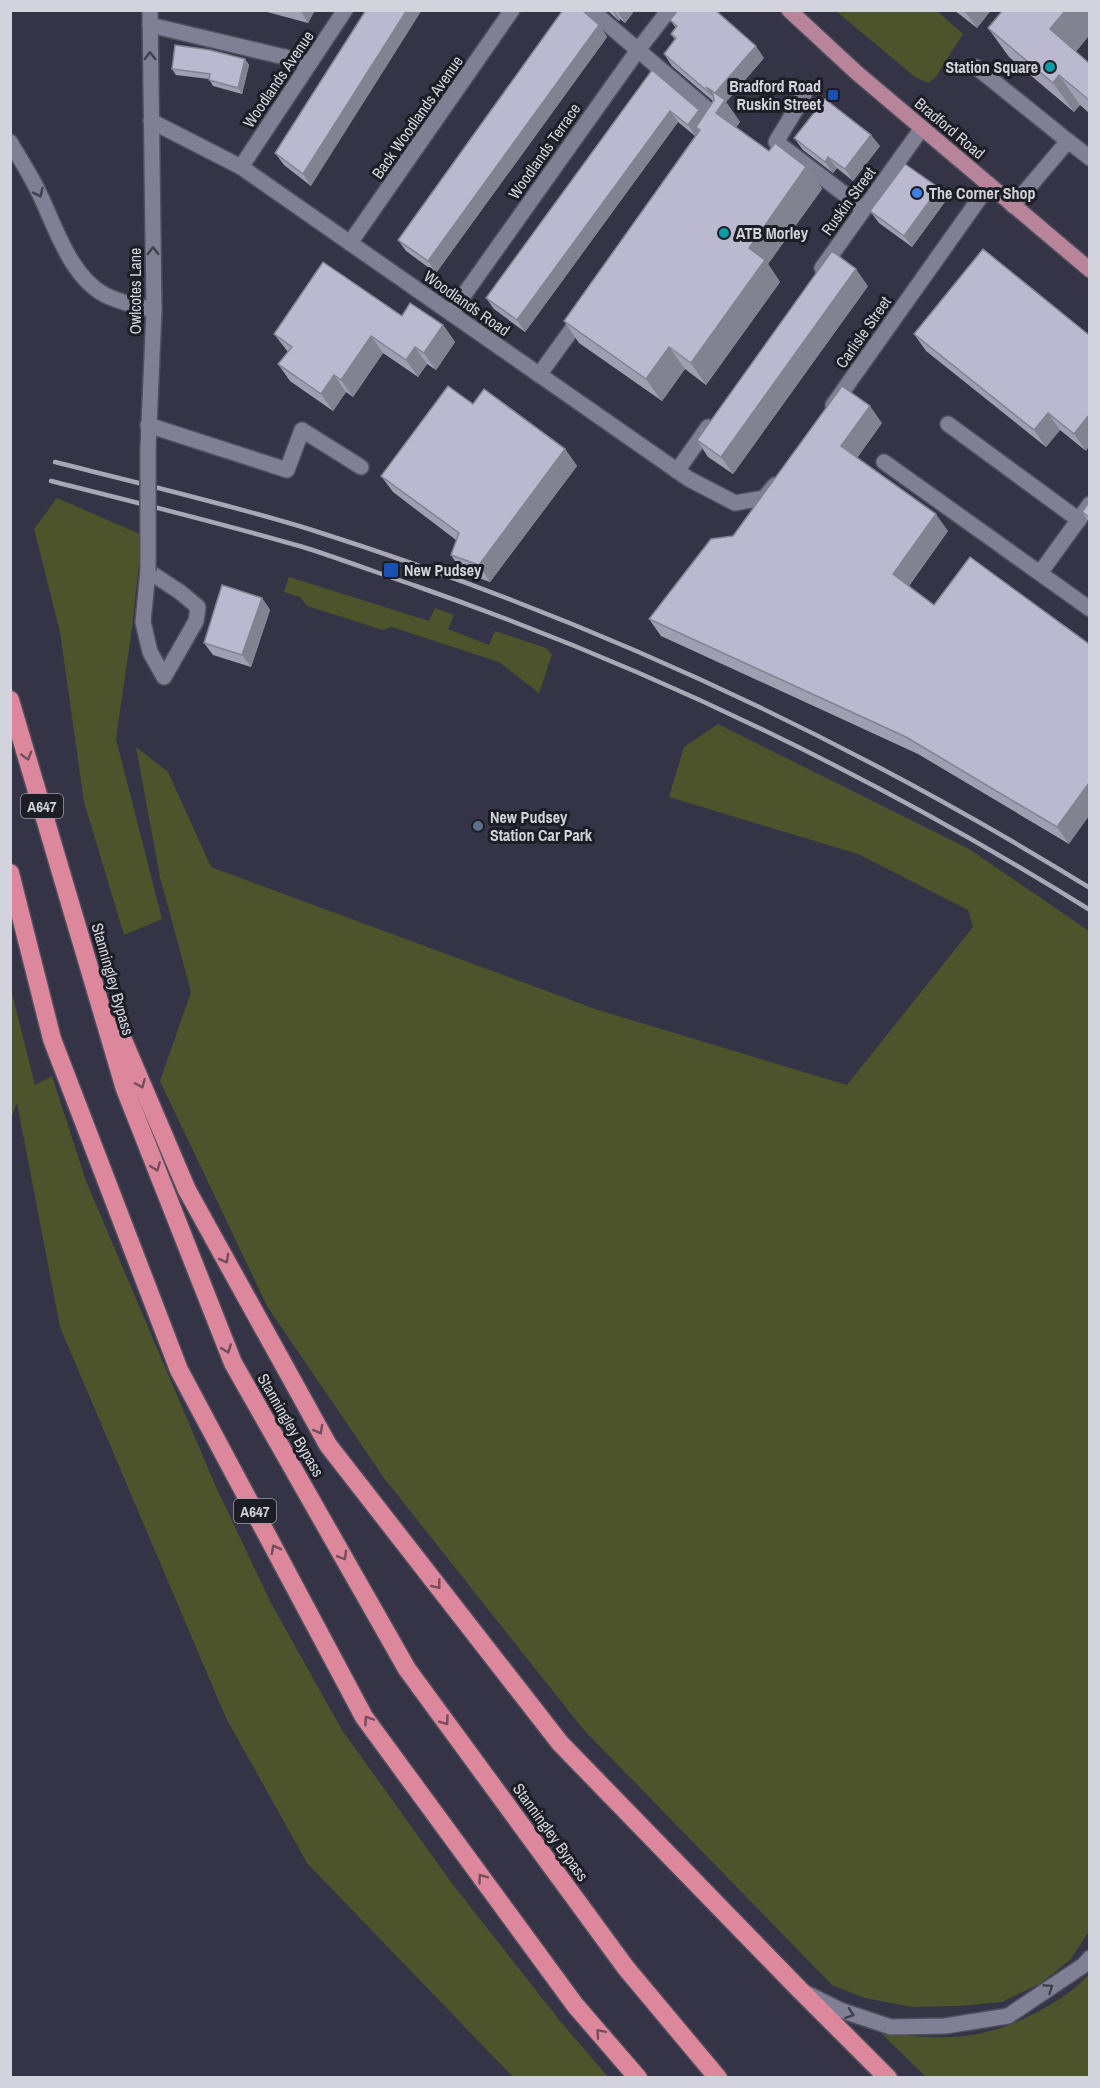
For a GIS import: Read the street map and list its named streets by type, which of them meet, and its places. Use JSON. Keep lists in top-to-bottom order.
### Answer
{
  "streets": {
    "highway": ["A647", "Stanningley Bypass"],
    "main road": ["Bradford Road"],
    "street": [
      "Woodlands Avenue",
      "Back Woodlands Avenue",
      "Woodlands Terrace",
      "Ruskin Street",
      "Owlcotes Lane",
      "Woodlands Road",
      "Carlisle Street"
    ]
  },
  "crossings": [
    ["Woodlands Avenue", "Woodlands Road"],
    ["Back Woodlands Avenue", "Woodlands Road"],
    ["Bradford Road", "Ruskin Street"],
    ["Bradford Road", "Carlisle Street"],
    ["Woodlands Terrace", "Woodlands Road"],
    ["Owlcotes Lane", "Woodlands Road"]
  ],
  "one_way": ["Owlcotes Lane"],
  "places": {
    "other": [
      "Station Square",
      "The Corner Shop",
      "ATB Morley",
      "New Pudsey Station Car Park"
    ],
    "transit": ["Bradford Road Ruskin Street", "New Pudsey"]
  }
}
